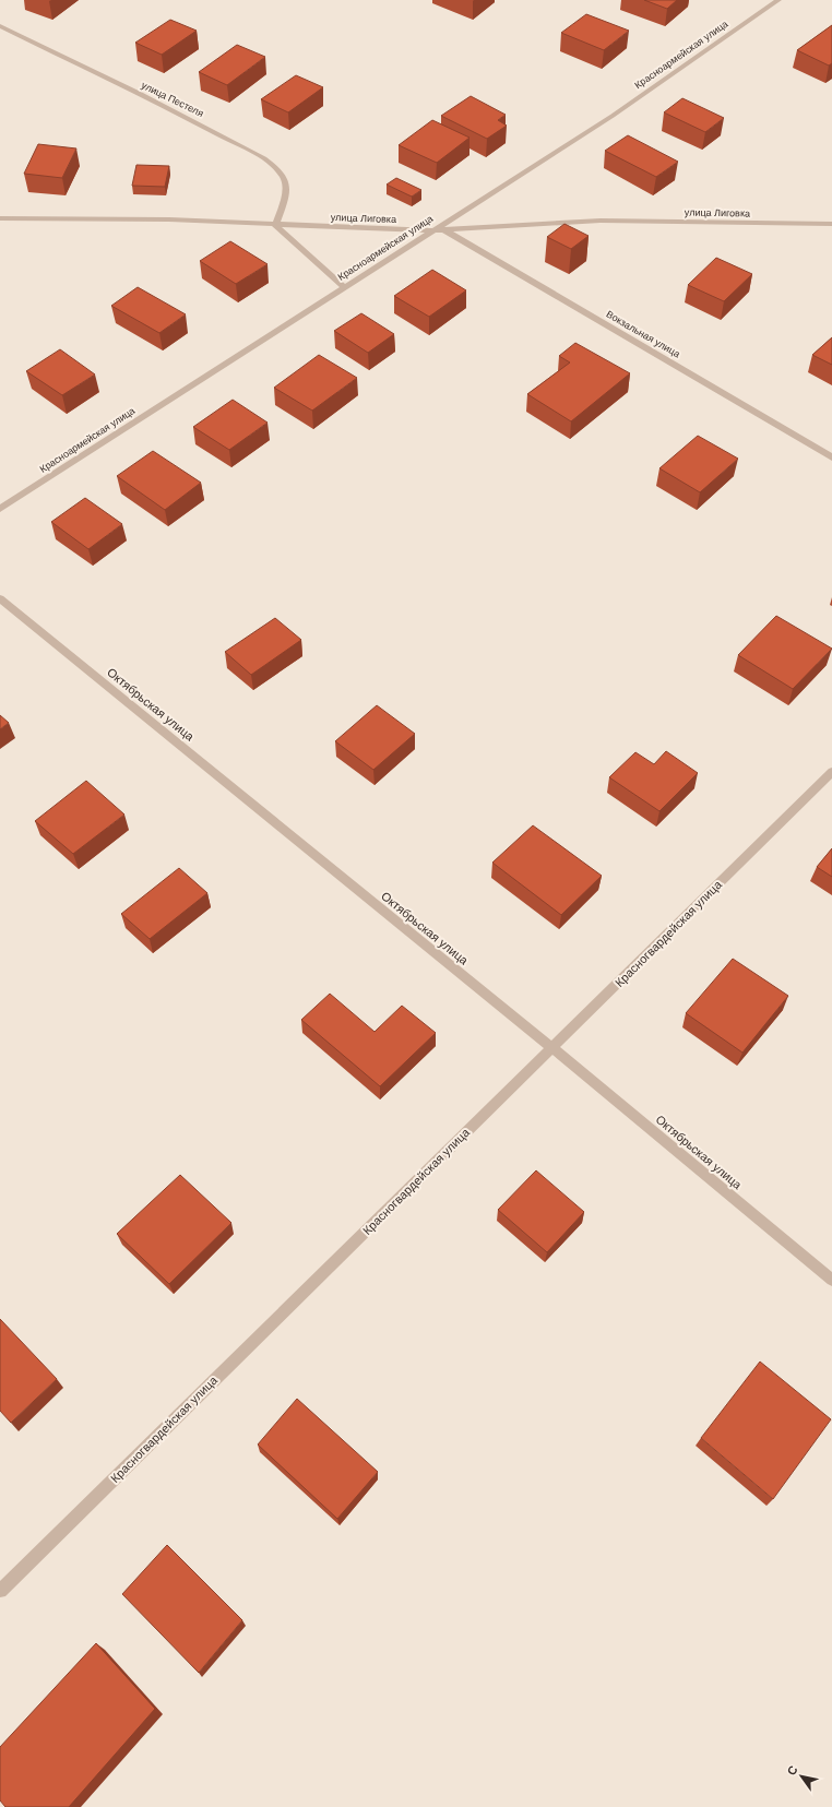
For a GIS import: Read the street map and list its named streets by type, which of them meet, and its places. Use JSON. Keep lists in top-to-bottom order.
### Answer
{
  "streets": {
    "street": [
      "Красноармейская улица",
      "улица Пестеля",
      "улица Лиговка",
      "Вокзальная улица",
      "Октябрьская улица",
      "Красногвардейская улица"
    ]
  },
  "crossings": [
    ["Красноармейская улица", "улица Лиговка"],
    ["улица Пестеля", "улица Лиговка"],
    ["улица Лиговка", "Вокзальная улица"],
    ["Октябрьская улица", "Красногвардейская улица"]
  ],
  "north": "top left"
}
